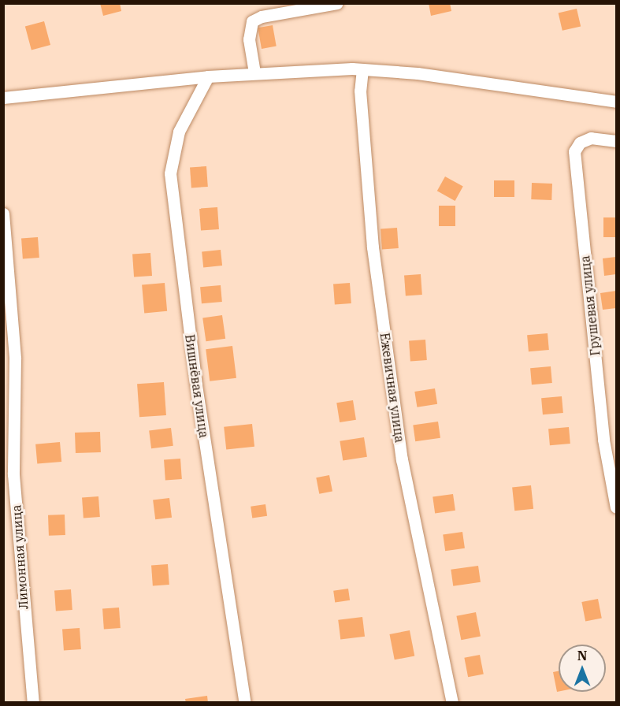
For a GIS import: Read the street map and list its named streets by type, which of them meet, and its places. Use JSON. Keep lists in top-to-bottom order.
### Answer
{
  "streets": {
    "street": [
      "Грушевая улица",
      "Вишнёвая улица",
      "Ежевичная улица",
      "Лимонная улица"
    ]
  },
  "north": "top"
}
